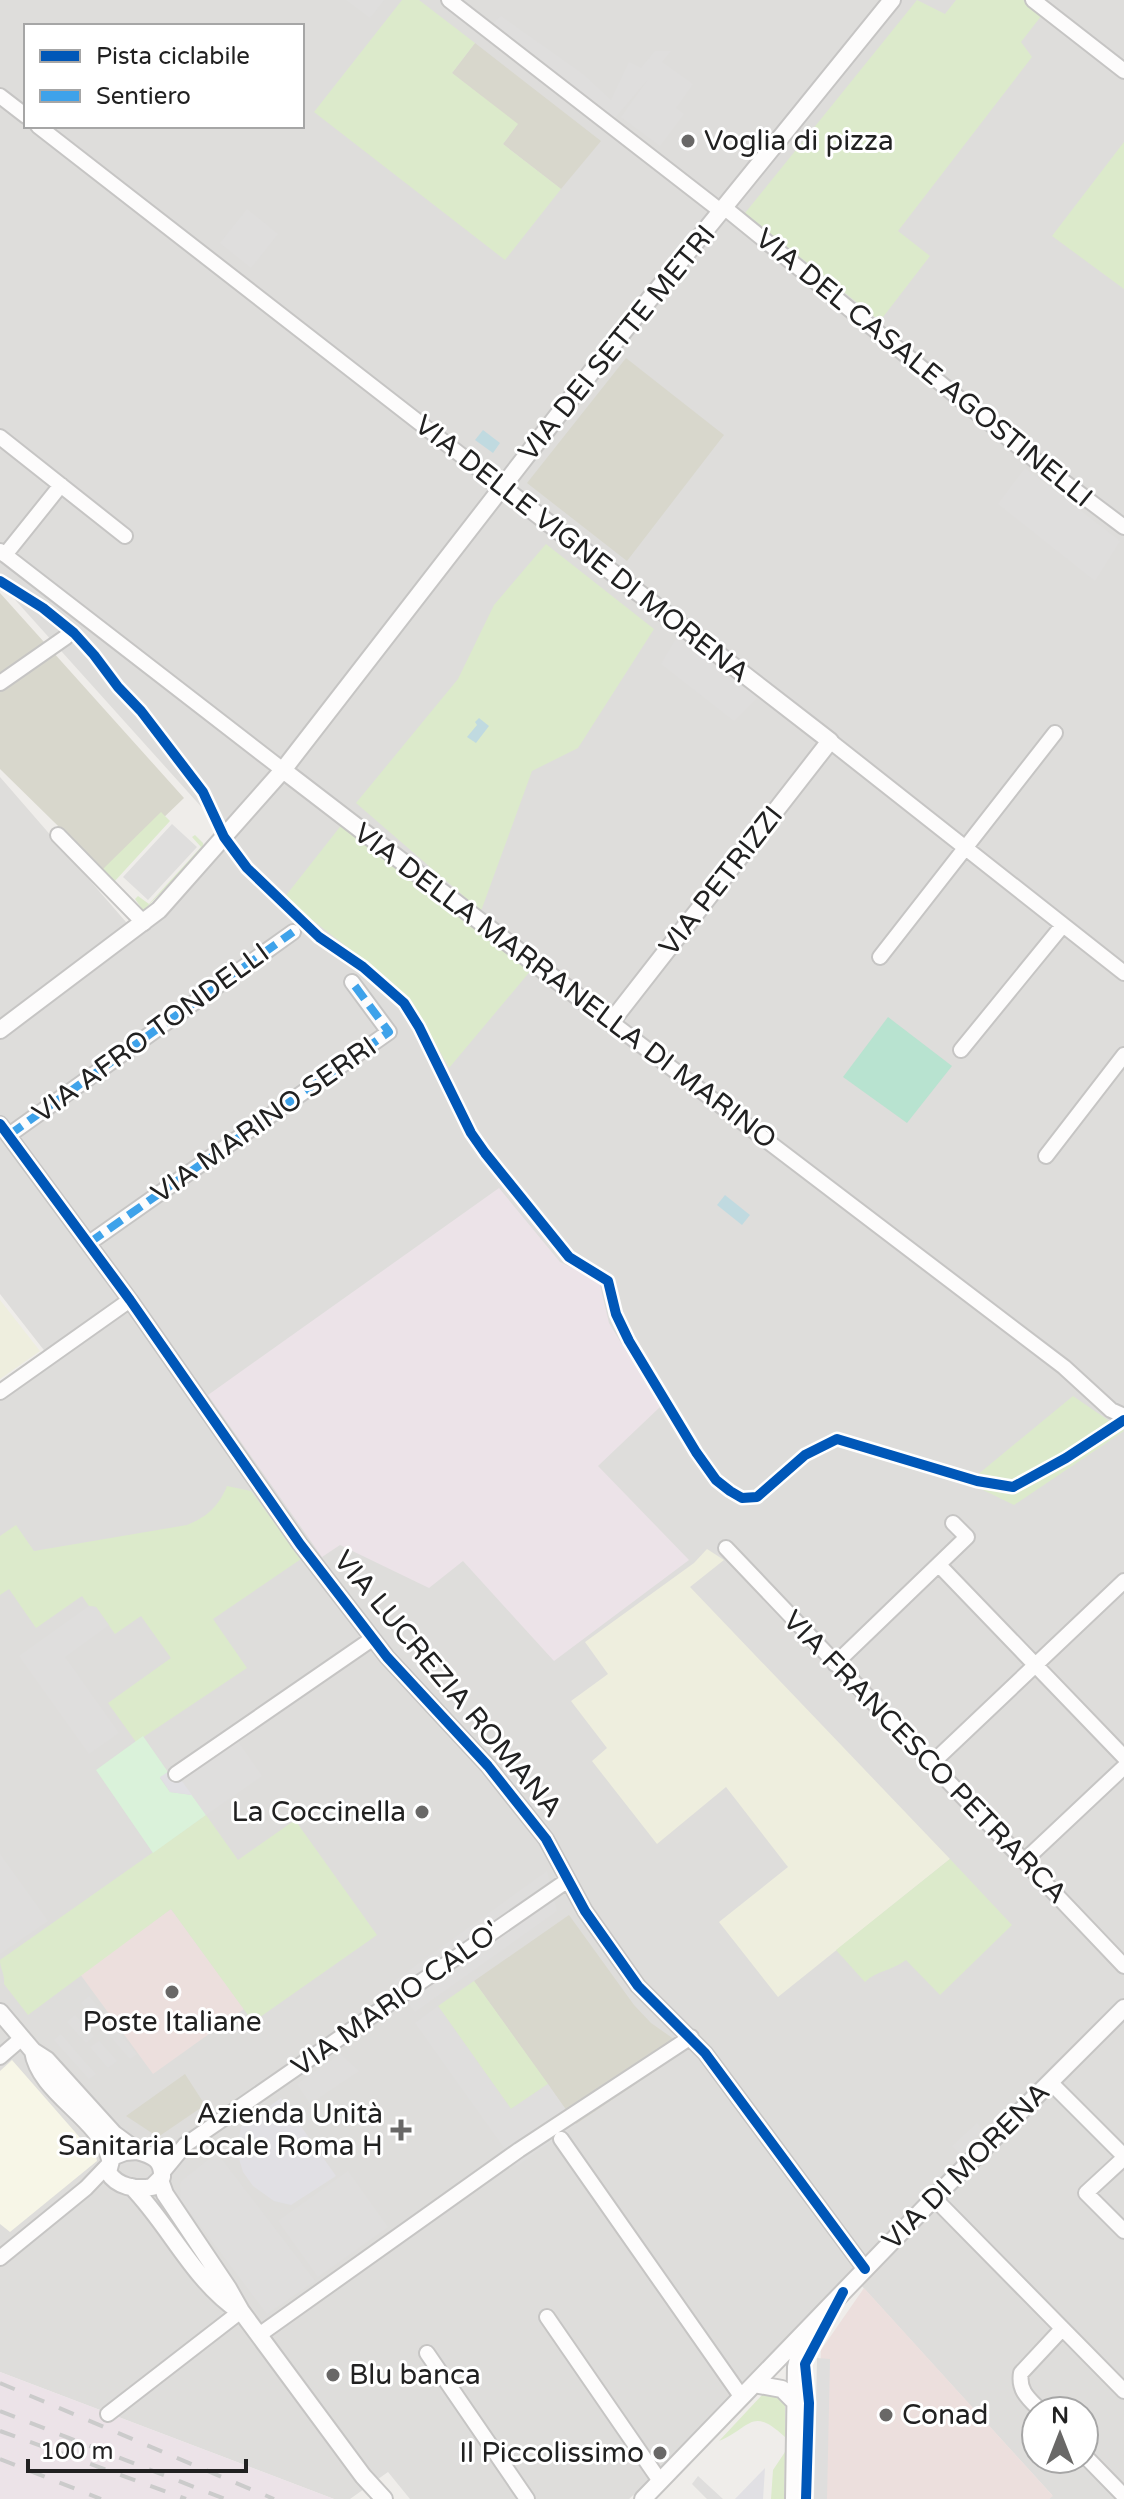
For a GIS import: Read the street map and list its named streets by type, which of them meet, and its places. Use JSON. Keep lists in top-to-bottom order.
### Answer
{
  "streets": {
    "street": [
      "VIA DEI SETTE METRI",
      "VIA DEL CASALE AGOSTINELLI",
      "VIA DELLE VIGNE DI MORENA",
      "VIA PETRIZZI",
      "VIA DELLA MARRANELLA DI MARINO",
      "VIA AFRO TONDELLI",
      "VIA MARINO SERRI",
      "VIA LUCREZIA ROMANA",
      "VIA FRANCESCO PETRARCA",
      "VIA MARIO CALO'",
      "VIA DI MORENA"
    ]
  },
  "crossings": [
    ["VIA DEI SETTE METRI", "VIA DEL CASALE AGOSTINELLI"],
    ["VIA DEI SETTE METRI", "VIA DELLE VIGNE DI MORENA"],
    ["VIA DEI SETTE METRI", "VIA DELLA MARRANELLA DI MARINO"],
    ["VIA DELLE VIGNE DI MORENA", "VIA PETRIZZI"],
    ["VIA PETRIZZI", "VIA DELLA MARRANELLA DI MARINO"],
    ["VIA AFRO TONDELLI", "VIA LUCREZIA ROMANA"],
    ["VIA MARINO SERRI", "VIA LUCREZIA ROMANA"],
    ["VIA LUCREZIA ROMANA", "VIA MARIO CALO'"],
    ["VIA LUCREZIA ROMANA", "VIA DI MORENA"]
  ],
  "places": {
    "other": [
      "Voglia di pizza",
      "La Coccinella",
      "Poste Italiane",
      "Blu banca",
      "Conad",
      "Il Piccolissimo"
    ],
    "health": ["Azienda Unità Sanitaria Locale Roma H"]
  },
  "legend": ["Pista ciclabile", "Sentiero"],
  "scale_bar": "100 m",
  "north": "top"
}
